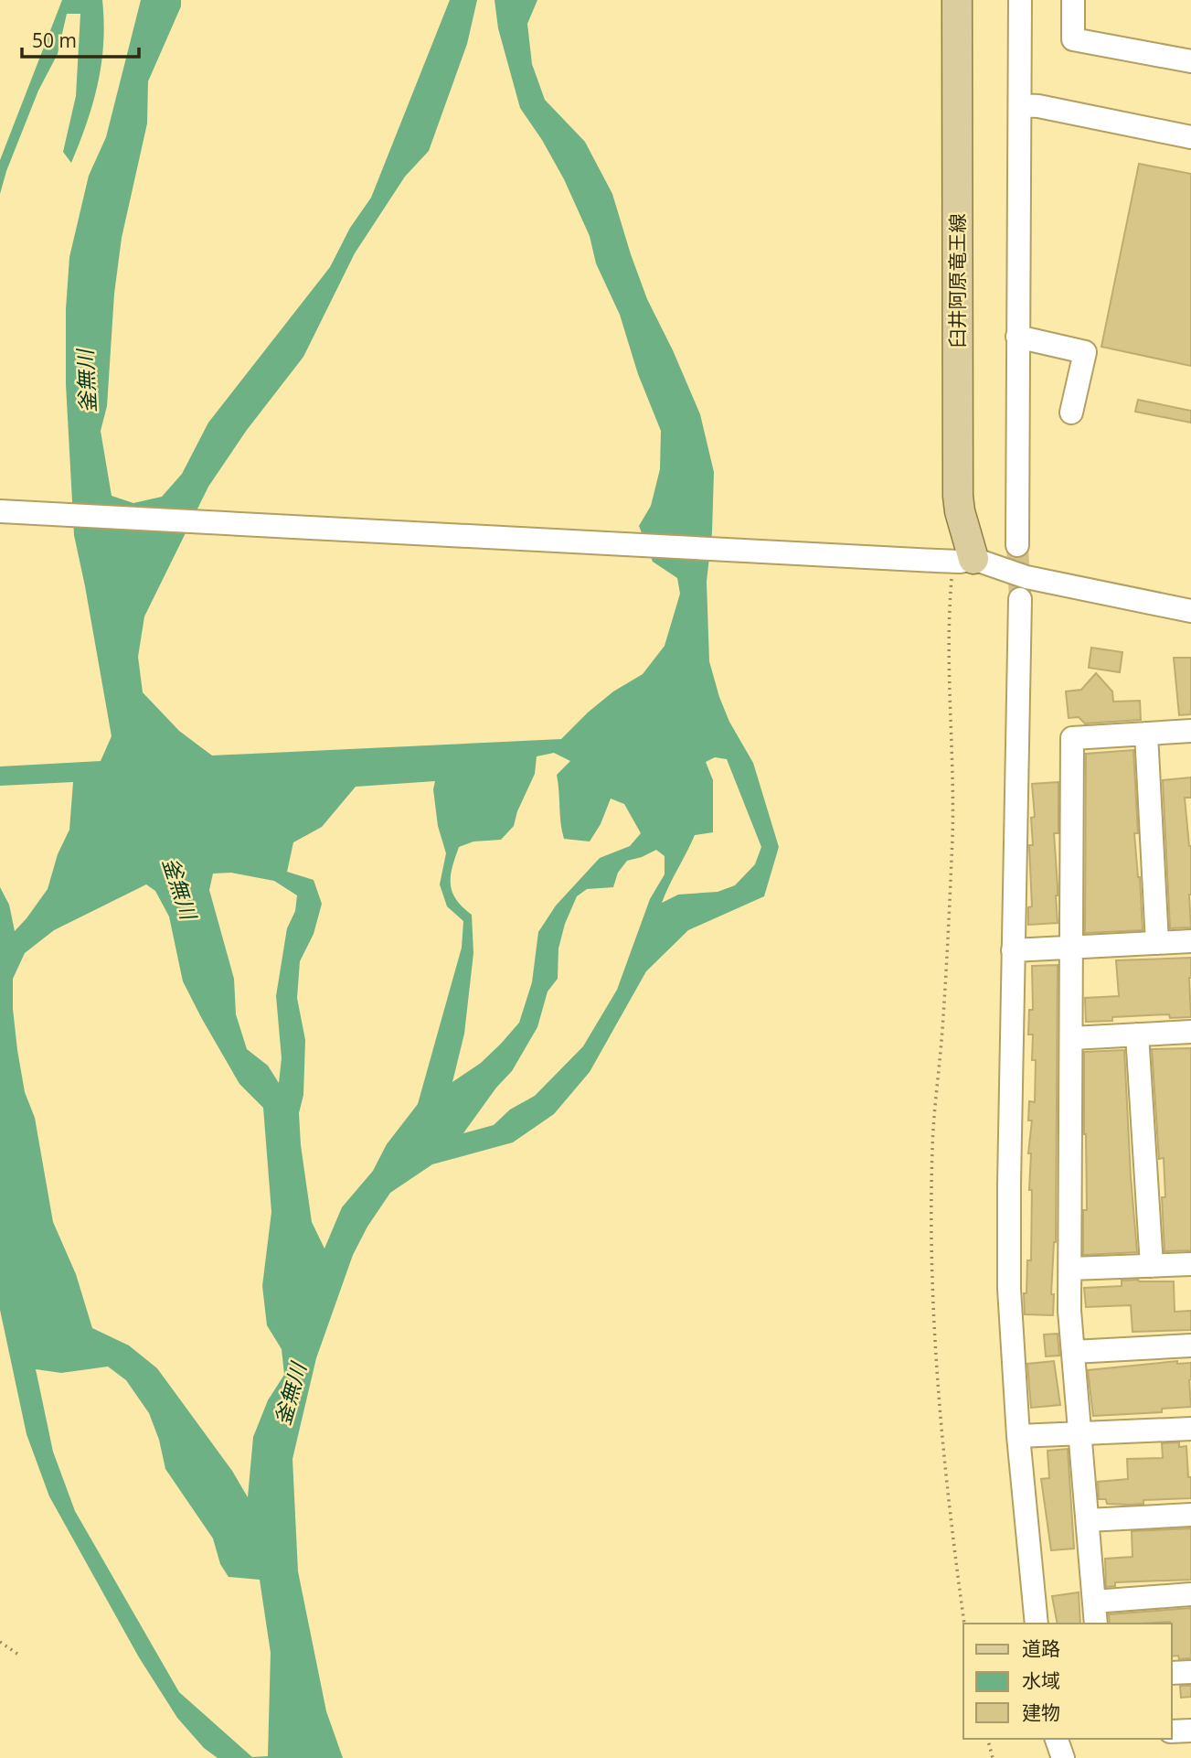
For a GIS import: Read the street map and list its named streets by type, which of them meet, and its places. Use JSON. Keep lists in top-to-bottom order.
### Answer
{
  "streets": {
    "main road": ["臼井阿原竜王線"]
  },
  "water": ["釜無川"],
  "legend": ["道路", "水域", "建物"],
  "scale_bar": "50 m"
}
